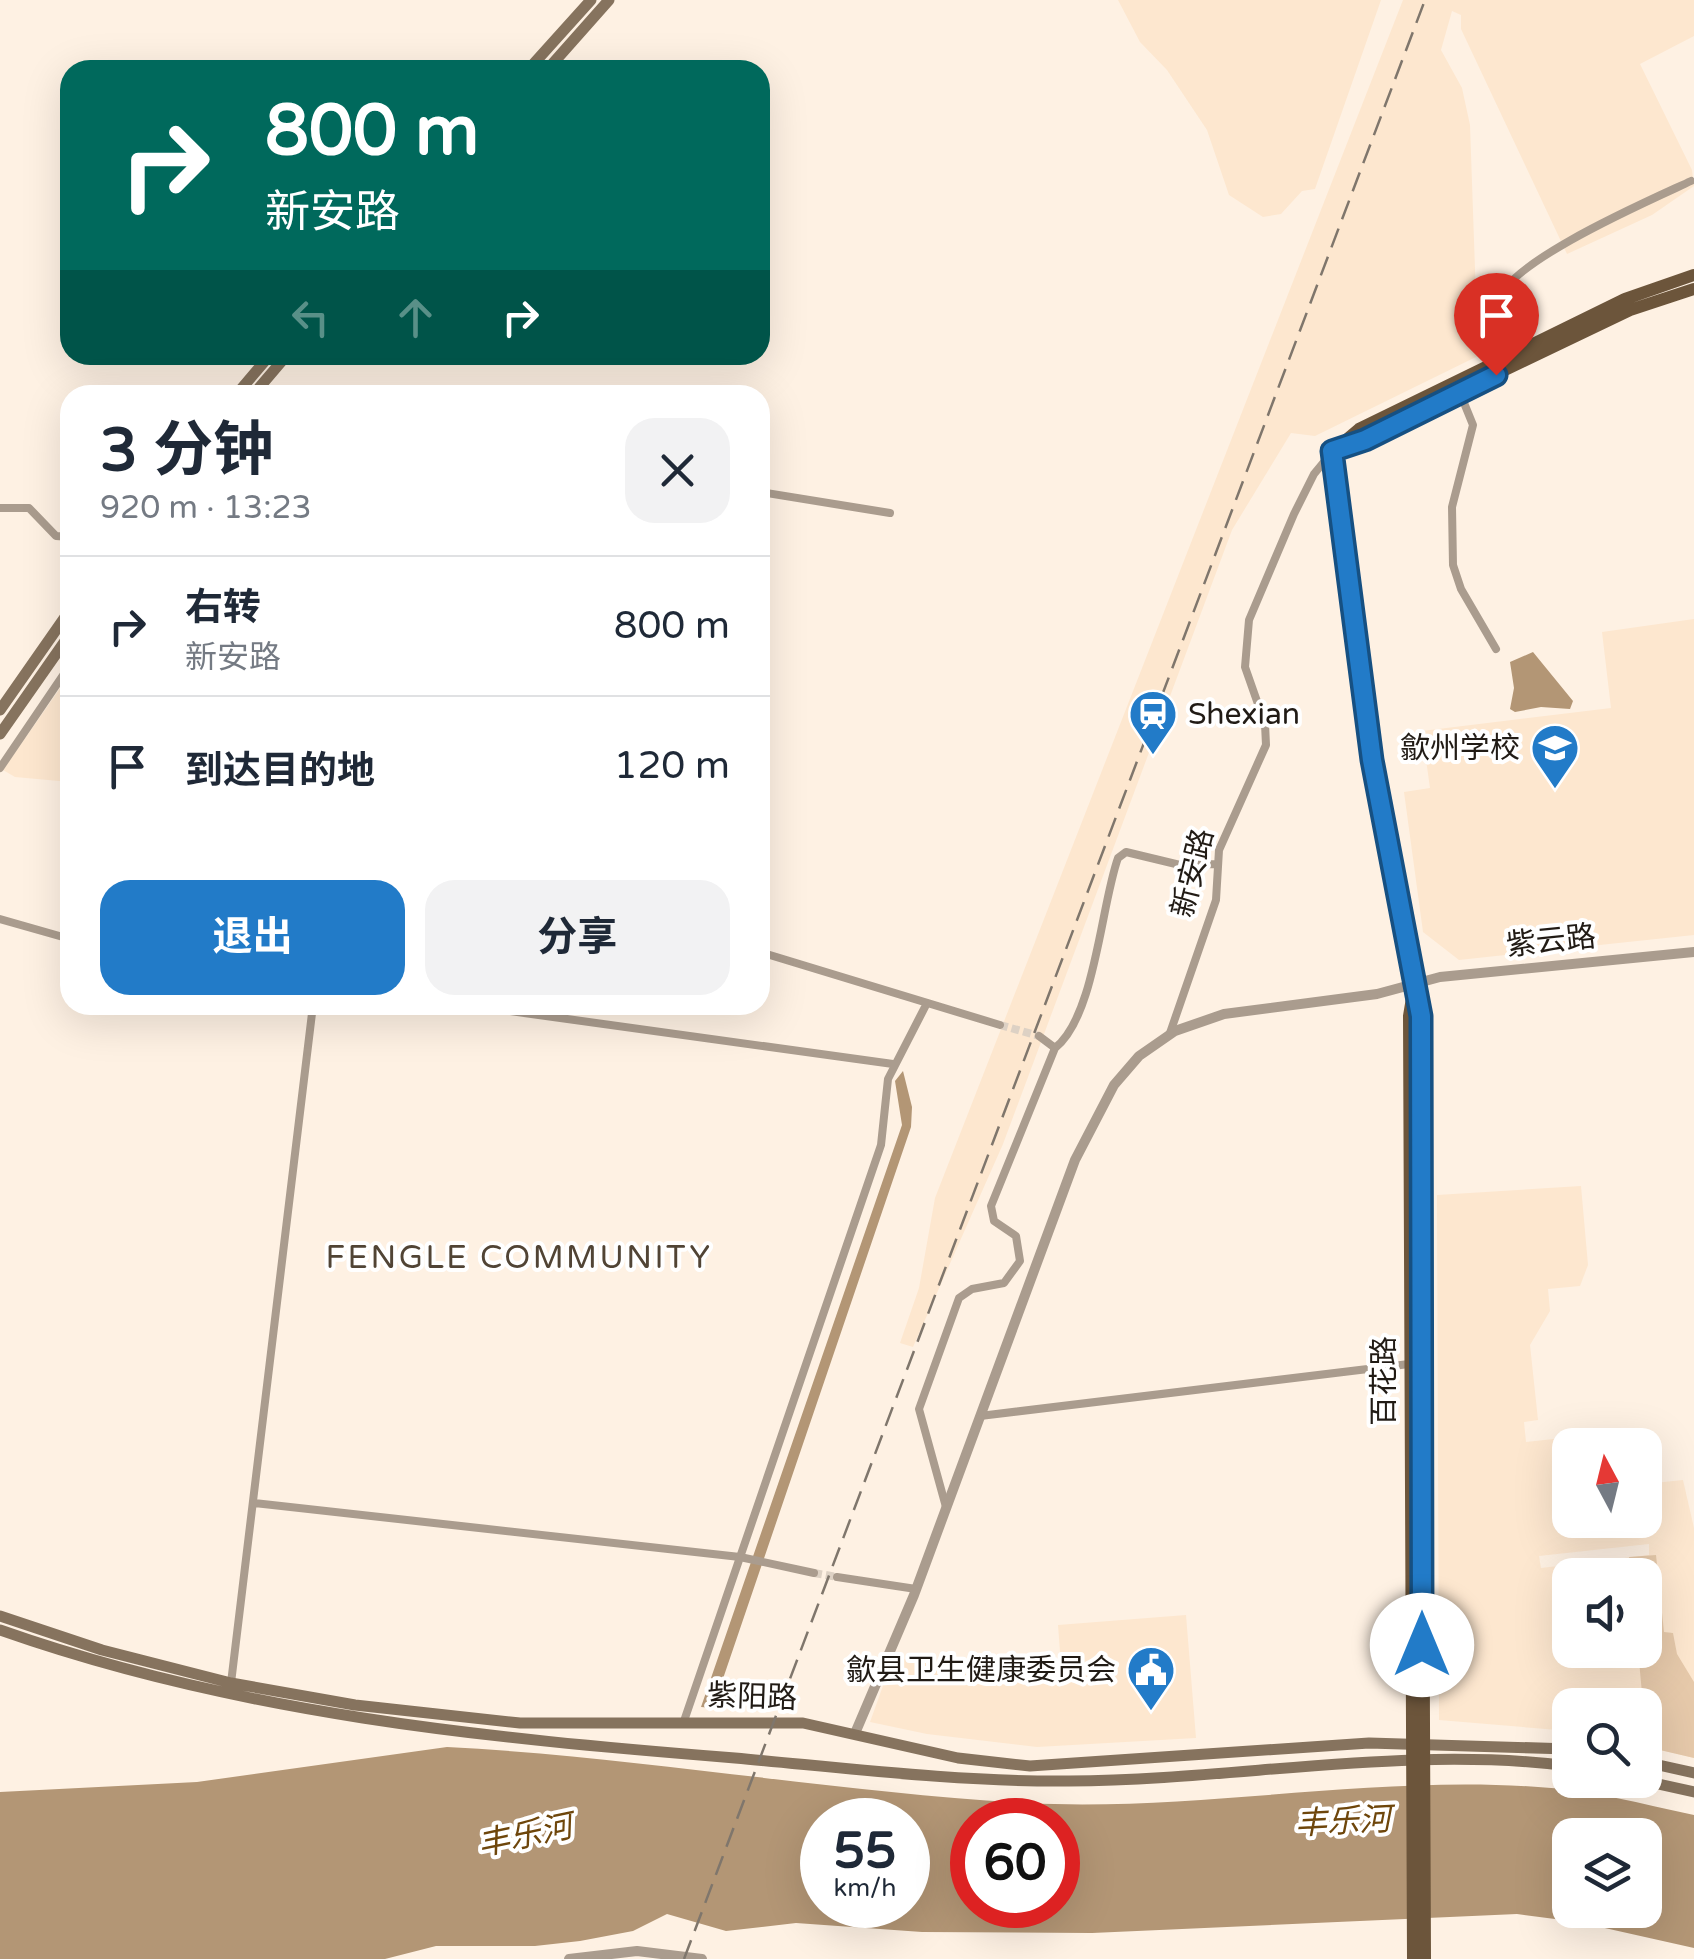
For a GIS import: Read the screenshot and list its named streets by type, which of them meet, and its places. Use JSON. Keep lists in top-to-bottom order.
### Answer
{
  "streets": {
    "main road": ["新安路", "百花路", "紫阳路"],
    "street": ["紫云路"]
  },
  "crossings": [
    ["新安路", "紫云路"],
    ["新安路", "百花路"],
    ["紫云路", "百花路"],
    ["紫云路", "紫阳路"],
    ["百花路", "紫阳路"]
  ],
  "districts": ["FENGLE COMMUNITY"],
  "water": ["丰乐河"],
  "places": {
    "station": ["Shexian"],
    "school or university": ["歙州学校"],
    "public building": ["歙县卫生健康委员会"]
  },
  "north": "top",
  "page": {
    "turn": ["800 m", "新安路"],
    "heading": ["3 分钟", "920 m · 13:23"],
    "list": [
      {
        "name": "右转",
        "note": "新安路",
        "value": "800 m"
      },
      {
        "name": "到达目的地",
        "value": "120 m"
      }
    ],
    "buttons": ["退出", "分享"],
    "speed": "55 km/h",
    "limit": "60"
  }
}
